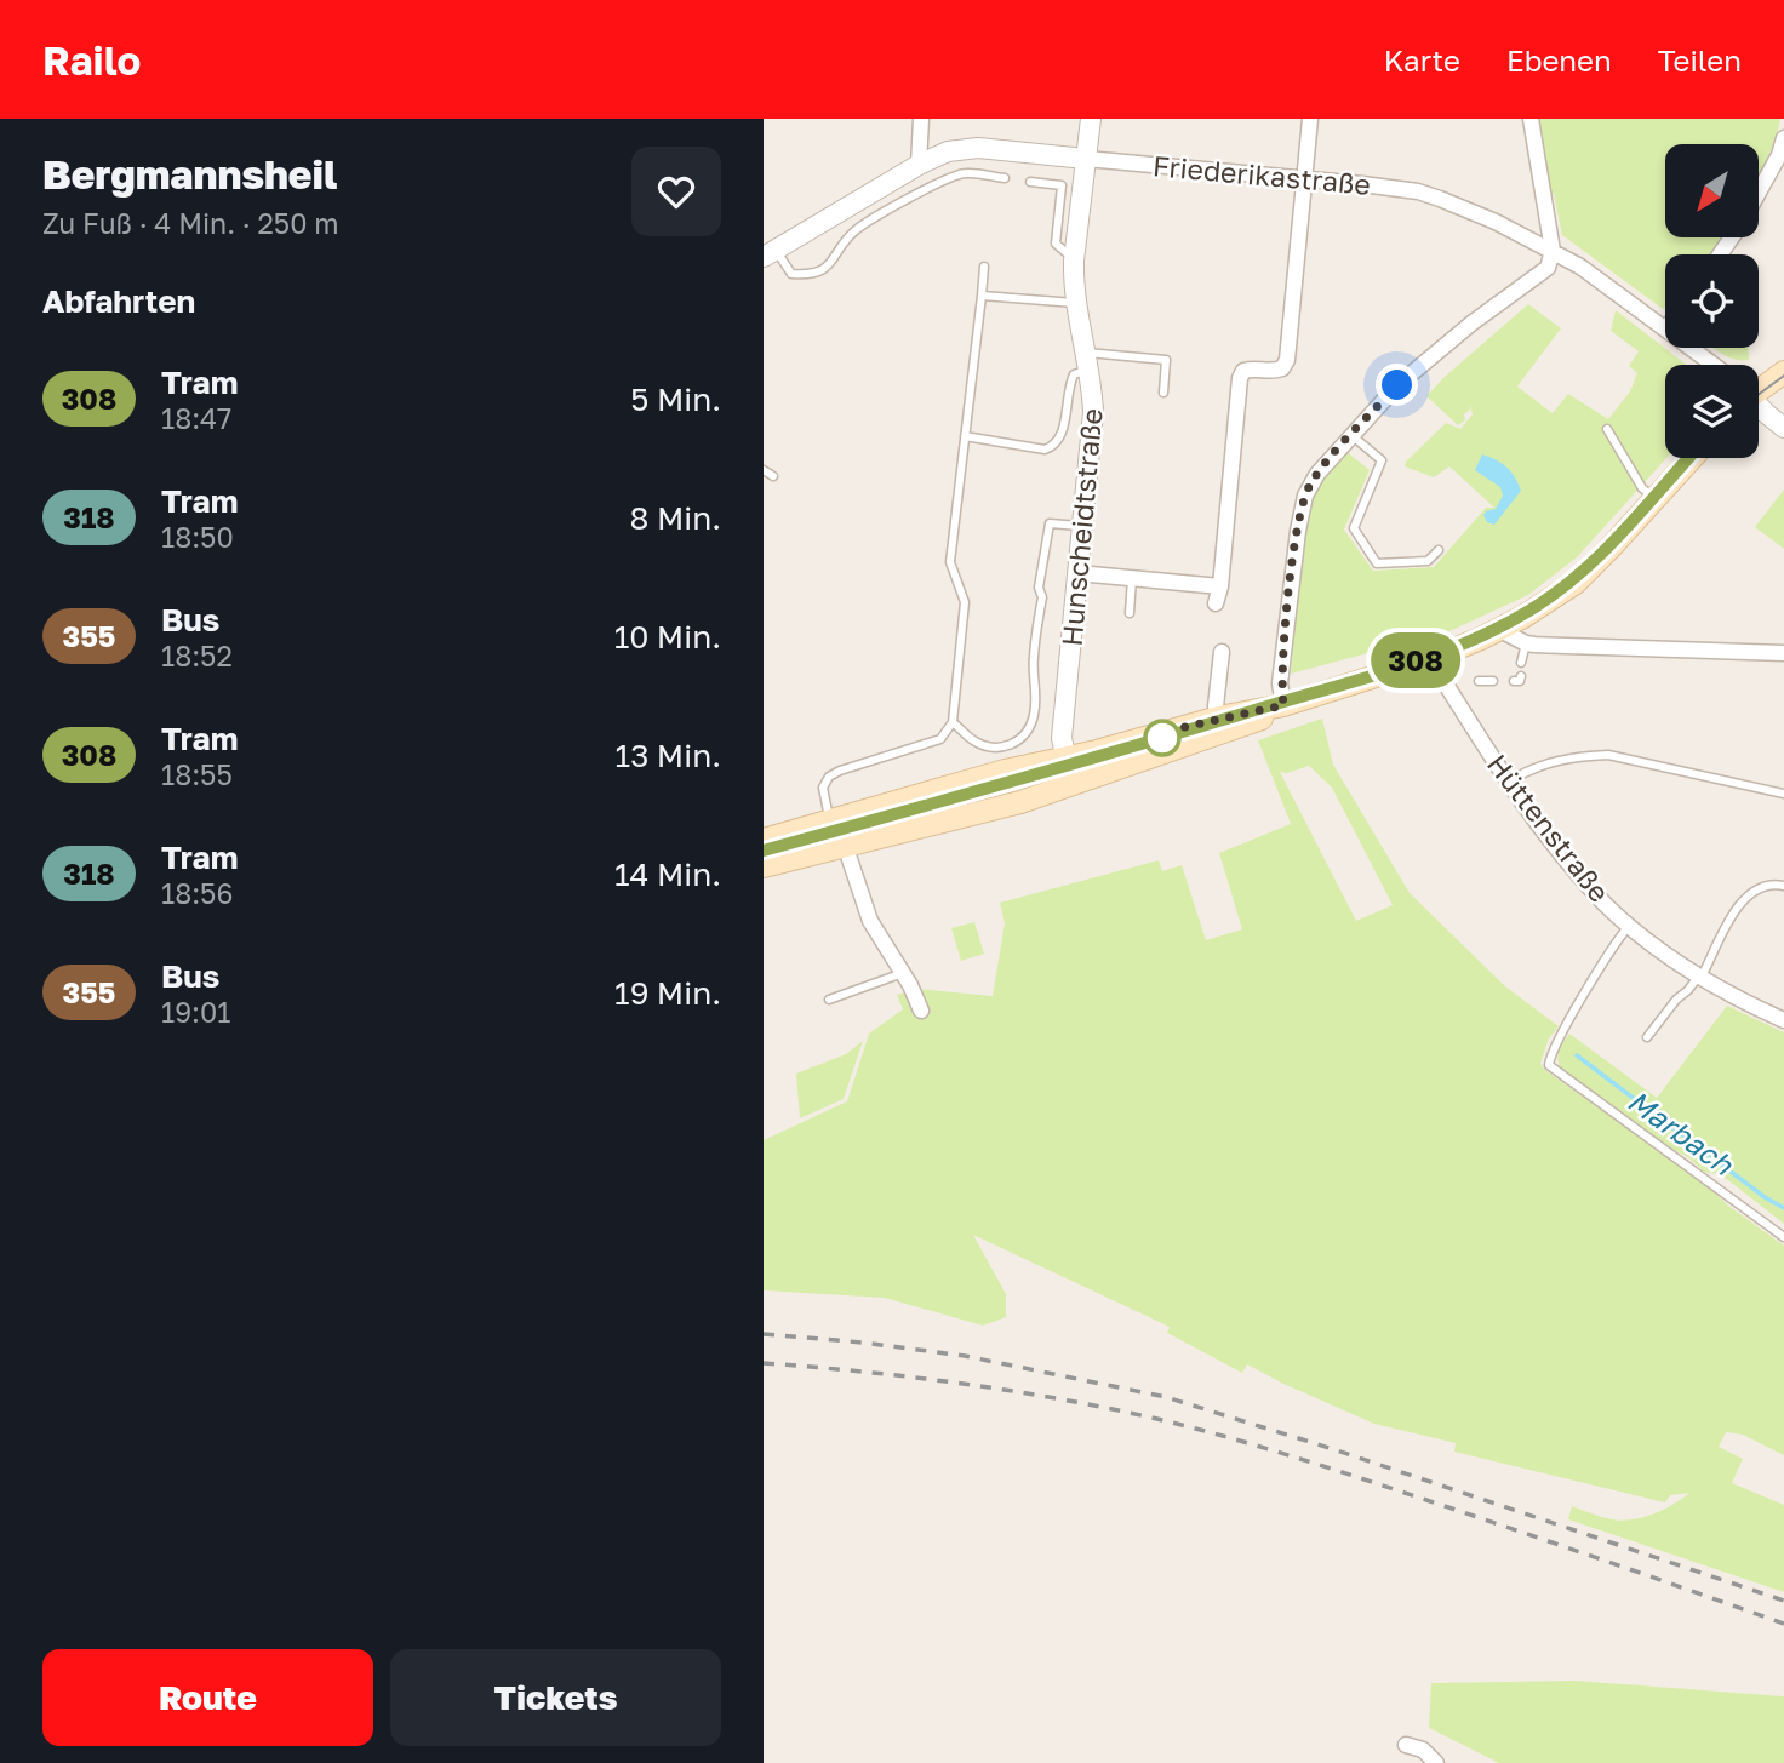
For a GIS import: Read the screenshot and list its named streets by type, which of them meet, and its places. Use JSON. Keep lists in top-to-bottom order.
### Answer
{
  "streets": {
    "street": ["Friederikastraße", "Hunscheidtstraße", "Hüttenstraße"]
  },
  "crossings": [
    ["Friederikastraße", "Hunscheidtstraße"]
  ],
  "water": ["Marbach"],
  "lines": ["tram line 308"],
  "north": "bottom left",
  "page": {
    "header": "Railo",
    "nav": ["Karte", "Ebenen", "Teilen"],
    "heading": [
      ["Bergmannsheil", "Zu Fuß · 4 Min. · 250 m"],
      "Abfahrten"
    ],
    "on_map": "308",
    "list": [
      {
        "mark": "308",
        "name": "Tram",
        "note": "18:47",
        "value": "5 Min."
      },
      {
        "mark": "318",
        "name": "Tram",
        "note": "18:50",
        "value": "8 Min."
      },
      {
        "mark": "355",
        "name": "Bus",
        "note": "18:52",
        "value": "10 Min."
      },
      {
        "mark": "308",
        "name": "Tram",
        "note": "18:55",
        "value": "13 Min."
      },
      {
        "mark": "318",
        "name": "Tram",
        "note": "18:56",
        "value": "14 Min."
      },
      {
        "mark": "355",
        "name": "Bus",
        "note": "19:01",
        "value": "19 Min."
      }
    ],
    "buttons": ["Route", "Tickets"]
  }
}
